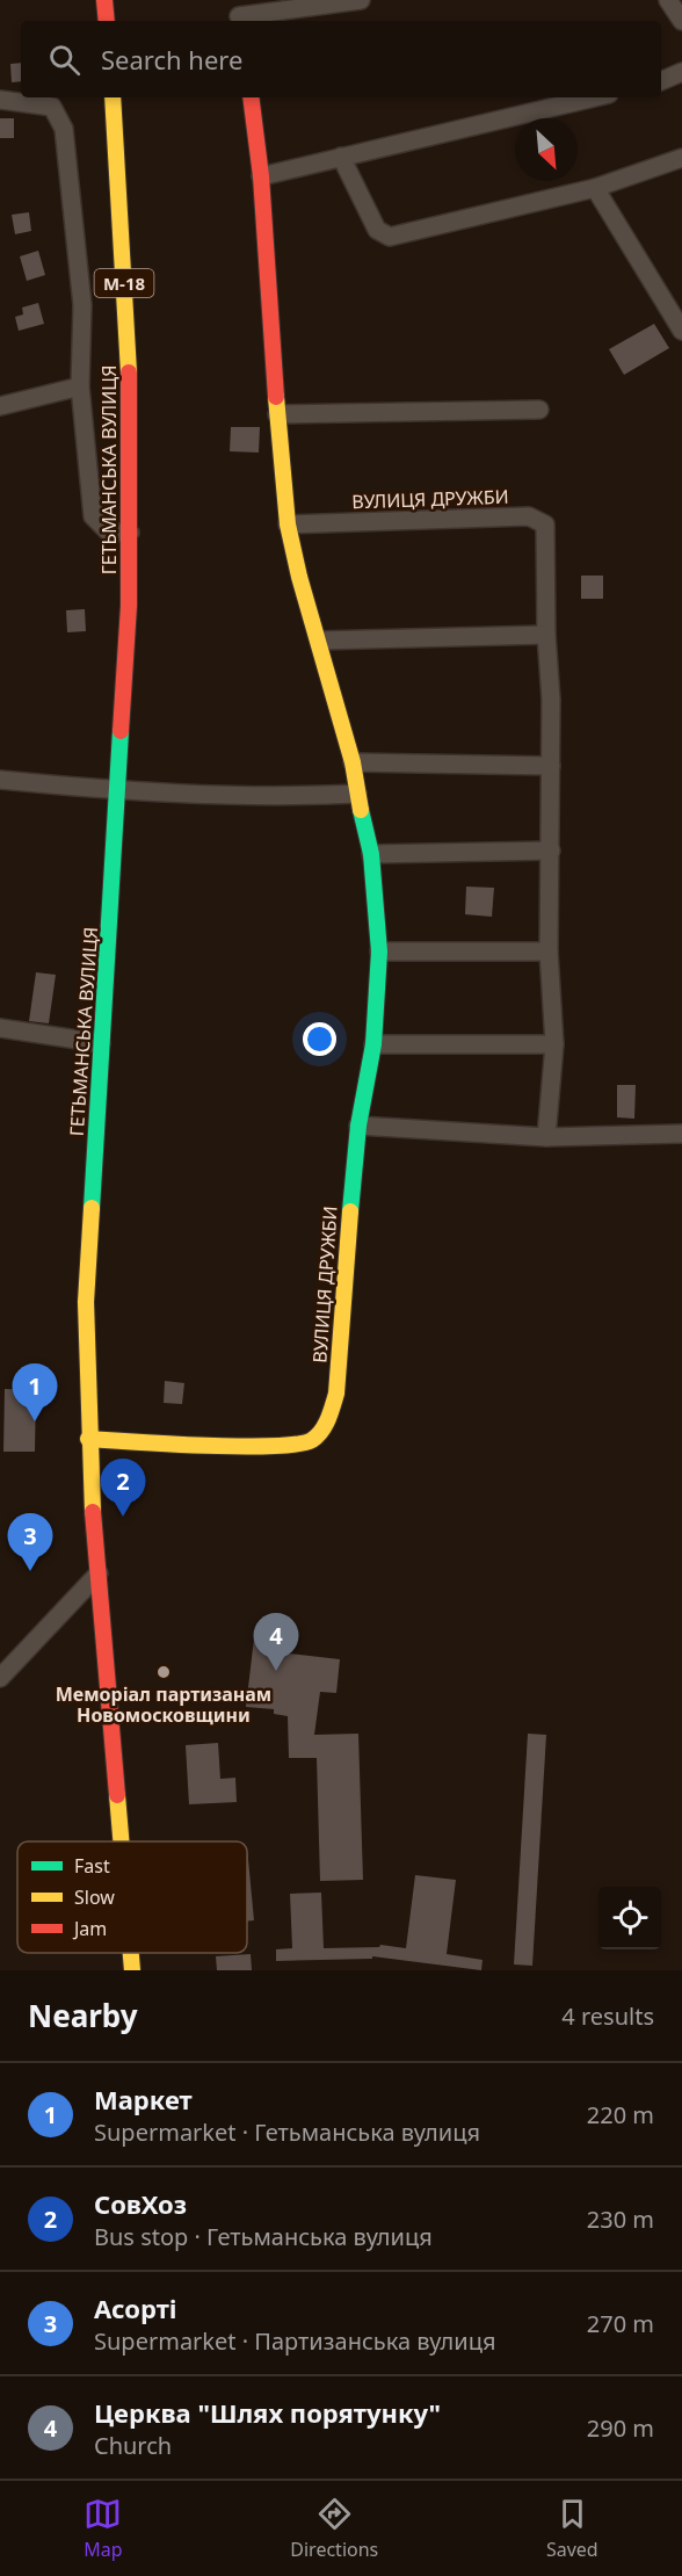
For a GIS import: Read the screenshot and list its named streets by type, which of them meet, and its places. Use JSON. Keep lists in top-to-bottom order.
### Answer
{
  "streets": {
    "main road": ["М-18", "ГЕТЬМАНСЬКА ВУЛИЦЯ", "ВУЛИЦЯ ДРУЖБИ"]
  },
  "crossings": [
    ["ГЕТЬМАНСЬКА ВУЛИЦЯ", "ВУЛИЦЯ ДРУЖБИ"]
  ],
  "places": ["Меморіал партизанам Новомосковщини"],
  "legend": ["Fast", "Slow", "Jam"],
  "north": "bottom right",
  "page": {
    "search": "Search here",
    "pins": [
      "1",
      "2",
      "3",
      "4"
    ],
    "heading": ["Nearby", "4 results"],
    "list": [
      {
        "mark": "1",
        "name": "Маркет",
        "note": "Supermarket · Гетьманська вулиця",
        "value": "220 m"
      },
      {
        "mark": "2",
        "name": "СовХоз",
        "note": "Bus stop · Гетьманська вулиця",
        "value": "230 m"
      },
      {
        "mark": "3",
        "name": "Асорті",
        "note": "Supermarket · Партизанська вулиця",
        "value": "270 m"
      },
      {
        "mark": "4",
        "name": "Церква \"Шлях порятунку\"",
        "note": "Church",
        "value": "290 m"
      }
    ],
    "nav": ["Map", "Directions", "Saved"]
  }
}
